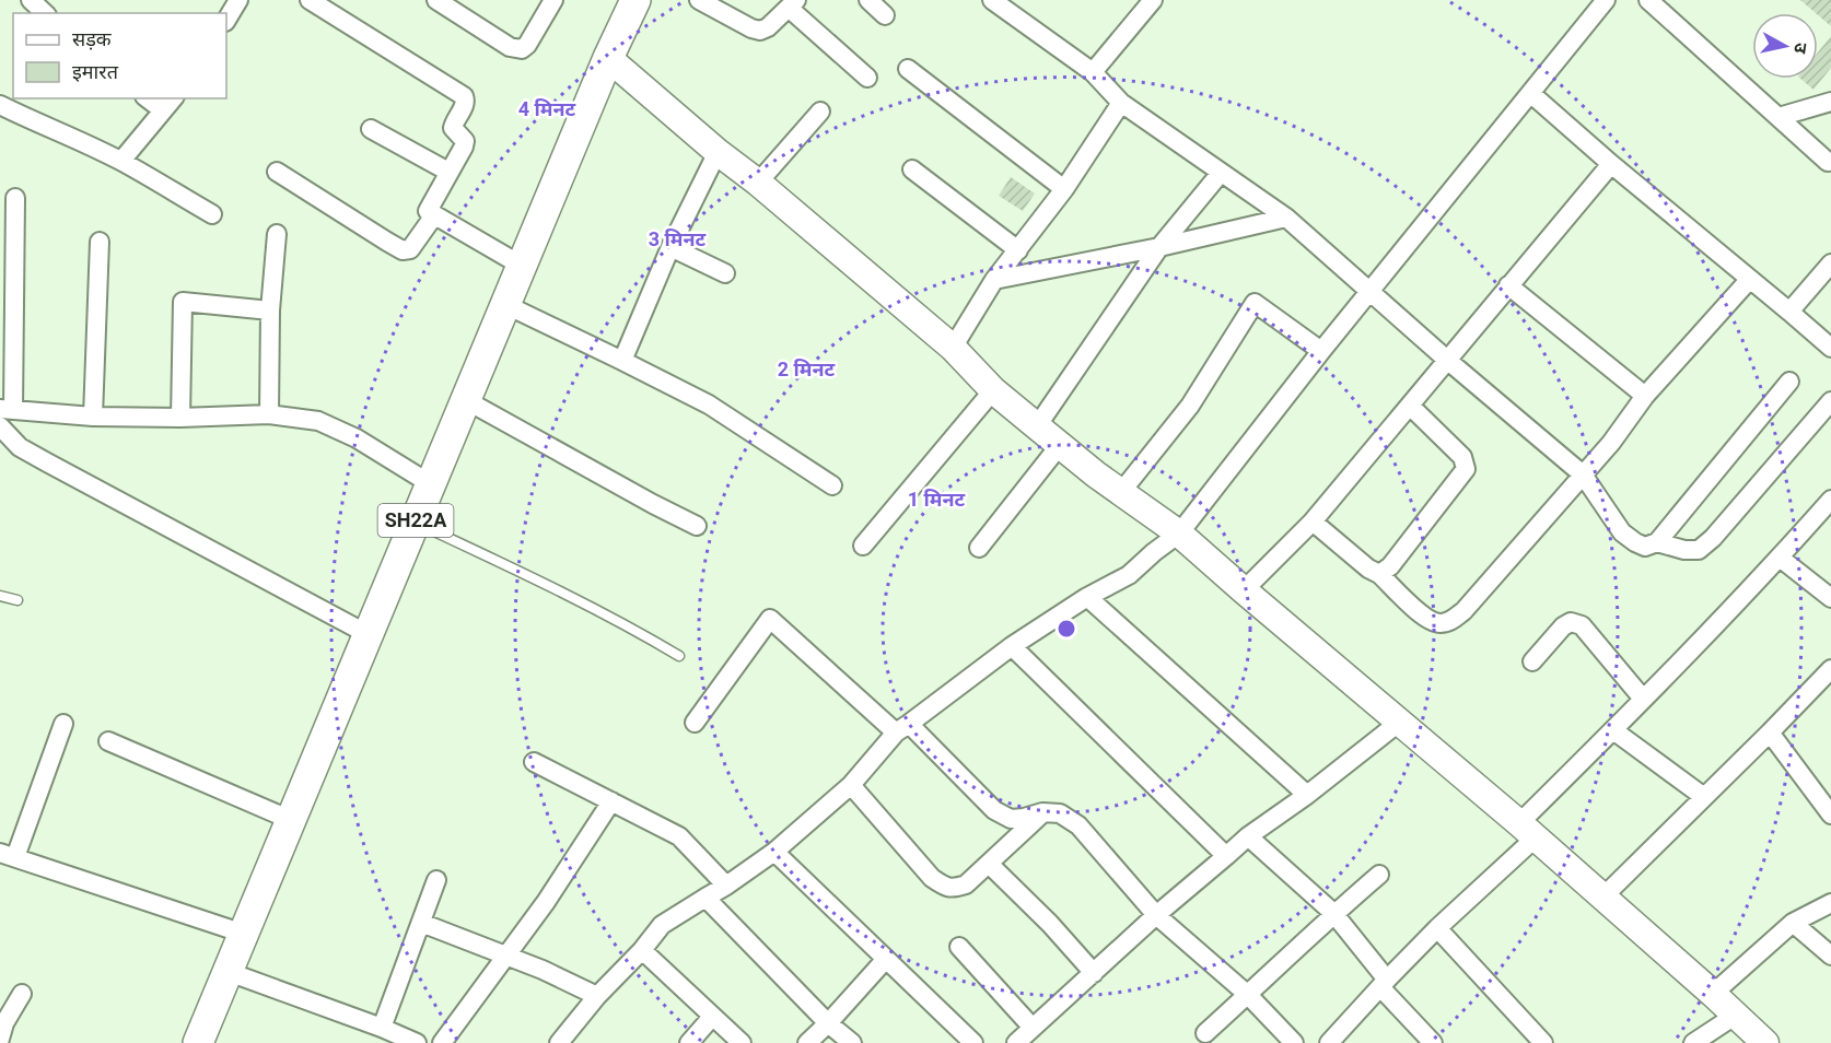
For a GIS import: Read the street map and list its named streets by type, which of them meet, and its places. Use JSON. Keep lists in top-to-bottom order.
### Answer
{
  "streets": {
    "main road": ["SH22A"]
  },
  "legend": ["सड़क", "इमारत"],
  "north": "right",
  "rings": [
    "4 मिनट",
    "3 मिनट",
    "2 मिनट",
    "1 मिनट"
  ]
}
